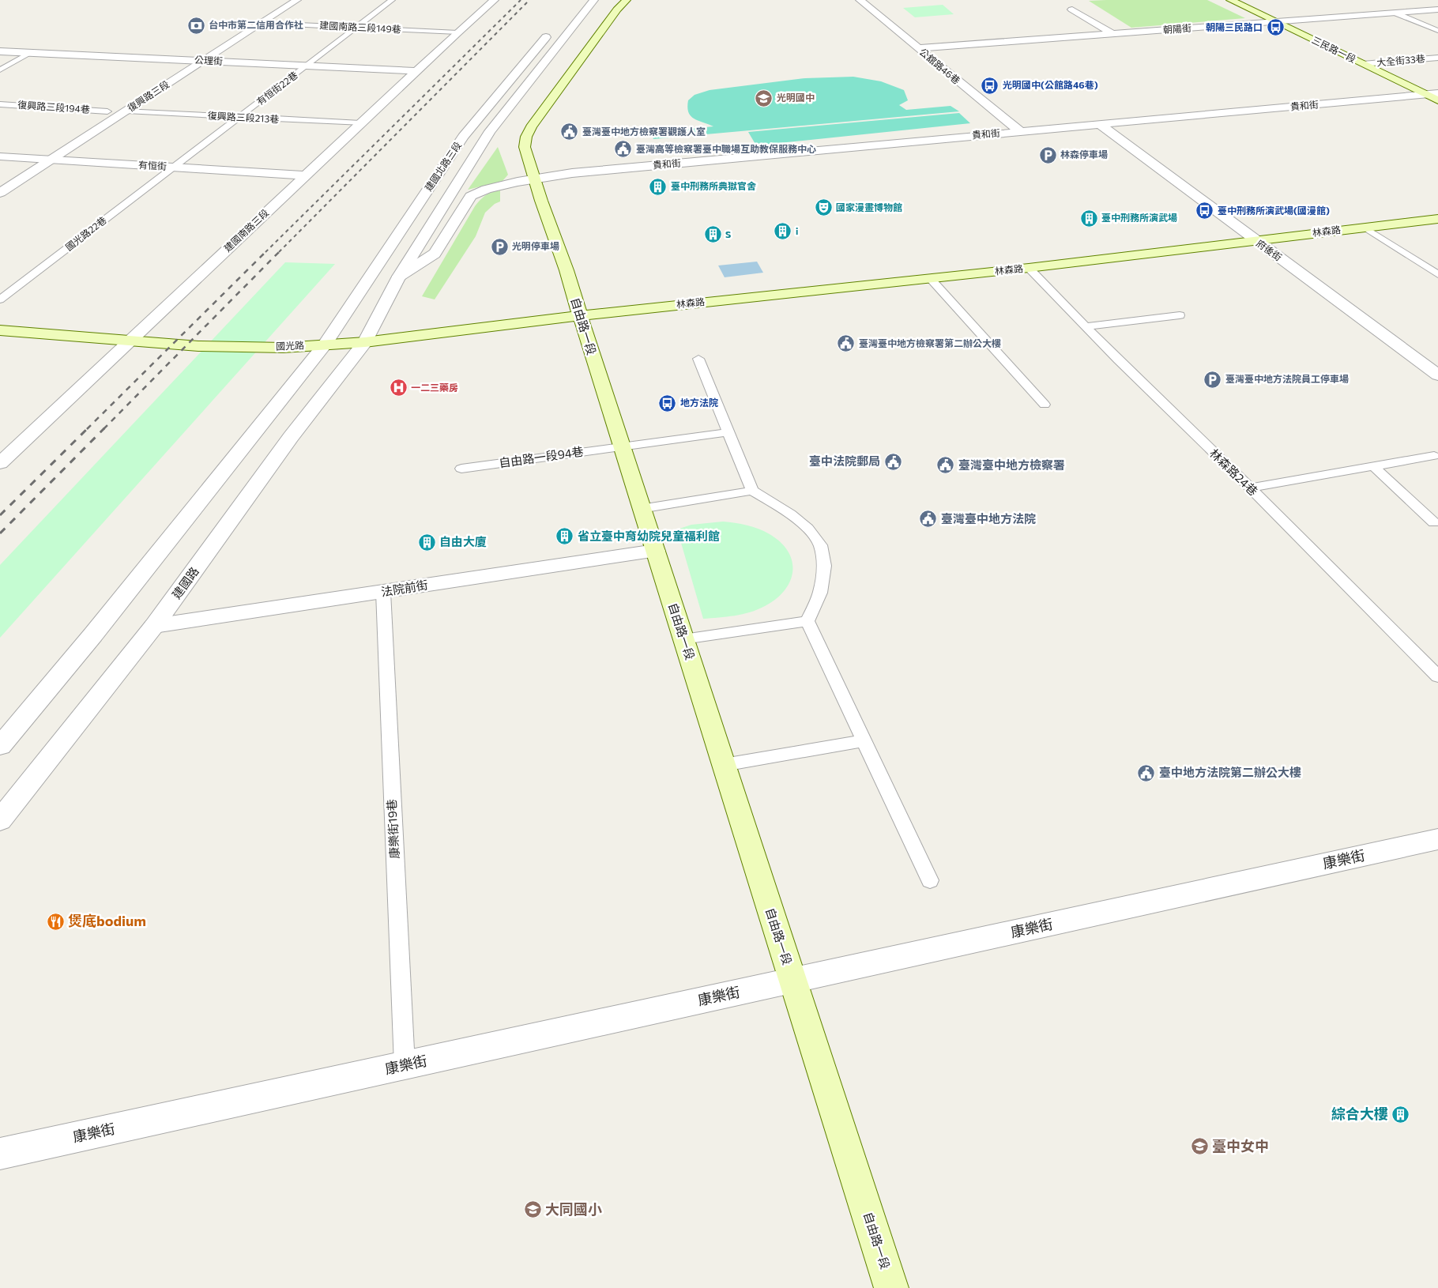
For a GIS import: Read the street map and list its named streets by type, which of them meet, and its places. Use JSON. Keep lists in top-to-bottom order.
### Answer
{
  "streets": {
    "main road": [
      "三民路一段",
      "林森路",
      "自由路一段",
      "國光路"
    ],
    "street": [
      "朝陽街",
      "公理街",
      "公舘路46巷",
      "復興路三段",
      "貴和街",
      "有恒街",
      "建國北路三段",
      "建國南路三段",
      "府後街",
      "建國路",
      "法院前街",
      "康樂街"
    ],
    "lane": [
      "建國南路三段149巷",
      "大全街33巷",
      "有恒街22巷",
      "復興路三段194巷",
      "復興路三段213巷",
      "國光路22巷",
      "自由路一段94巷",
      "林森路24巷",
      "康樂街19巷"
    ]
  },
  "crossings": [
    ["建國南路三段149巷", "有恒街22巷"],
    ["建國南路三段149巷", "復興路三段"],
    ["建國南路三段149巷", "建國南路三段"],
    ["朝陽街", "三民路一段"],
    ["朝陽街", "公舘路46巷"],
    ["三民路一段", "大全街33巷"],
    ["三民路一段", "貴和街"],
    ["公理街", "有恒街22巷"],
    ["公理街", "復興路三段"],
    ["公理街", "建國南路三段"],
    ["公舘路46巷", "貴和街"],
    ["有恒街22巷", "復興路三段213巷"],
    ["有恒街22巷", "有恒街"],
    ["有恒街22巷", "國光路22巷"],
    ["復興路三段", "復興路三段194巷"],
    ["復興路三段", "復興路三段213巷"],
    ["復興路三段", "有恒街"],
    ["貴和街", "建國北路三段"],
    ["貴和街", "府後街"],
    ["貴和街", "自由路一段"],
    ["復興路三段213巷", "建國南路三段"],
    ["有恒街", "建國南路三段"],
    ["有恒街", "國光路22巷"],
    ["建國北路三段", "國光路"],
    ["建國北路三段", "建國路"],
    ["建國南路三段", "國光路"],
    ["林森路", "府後街"],
    ["林森路", "自由路一段"],
    ["林森路", "國光路"],
    ["林森路", "林森路24巷"],
    ["自由路一段", "國光路"],
    ["自由路一段", "自由路一段94巷"],
    ["自由路一段", "法院前街"],
    ["自由路一段", "康樂街"],
    ["國光路", "建國路"],
    ["建國路", "法院前街"],
    ["法院前街", "康樂街19巷"],
    ["康樂街19巷", "康樂街"]
  ],
  "places": {
    "bank": ["台中市第二信用合作社"],
    "bus stop": [
      "朝陽三民路口",
      "光明國中(公館路46巷)",
      "臺中刑務所演武場(國漫館)",
      "地方法院"
    ],
    "school or university": ["光明國中", "臺中女中", "大同國小"],
    "public building": [
      "臺灣臺中地方檢察署觀護人室",
      "臺灣高等檢察署臺中職場互助教保服務中心",
      "臺灣臺中地方檢察署第二辦公大樓",
      "臺中法院郵局",
      "臺灣臺中地方檢察署",
      "臺灣臺中地方法院",
      "臺中地方法院第二辦公大樓"
    ],
    "parking": ["林森停車場", "光明停車場", "臺灣臺中地方法院員工停車場"],
    "building": [
      "臺中刑務所典獄官舍",
      "臺中刑務所演武場",
      "i",
      "S",
      "省立臺中育幼院兒童福利館",
      "自由大廈",
      "綜合大樓"
    ],
    "theatre": ["國家漫畫博物館"],
    "hospital": ["一二三藥房"],
    "restaurant": ["煲底bodium"]
  }
}
